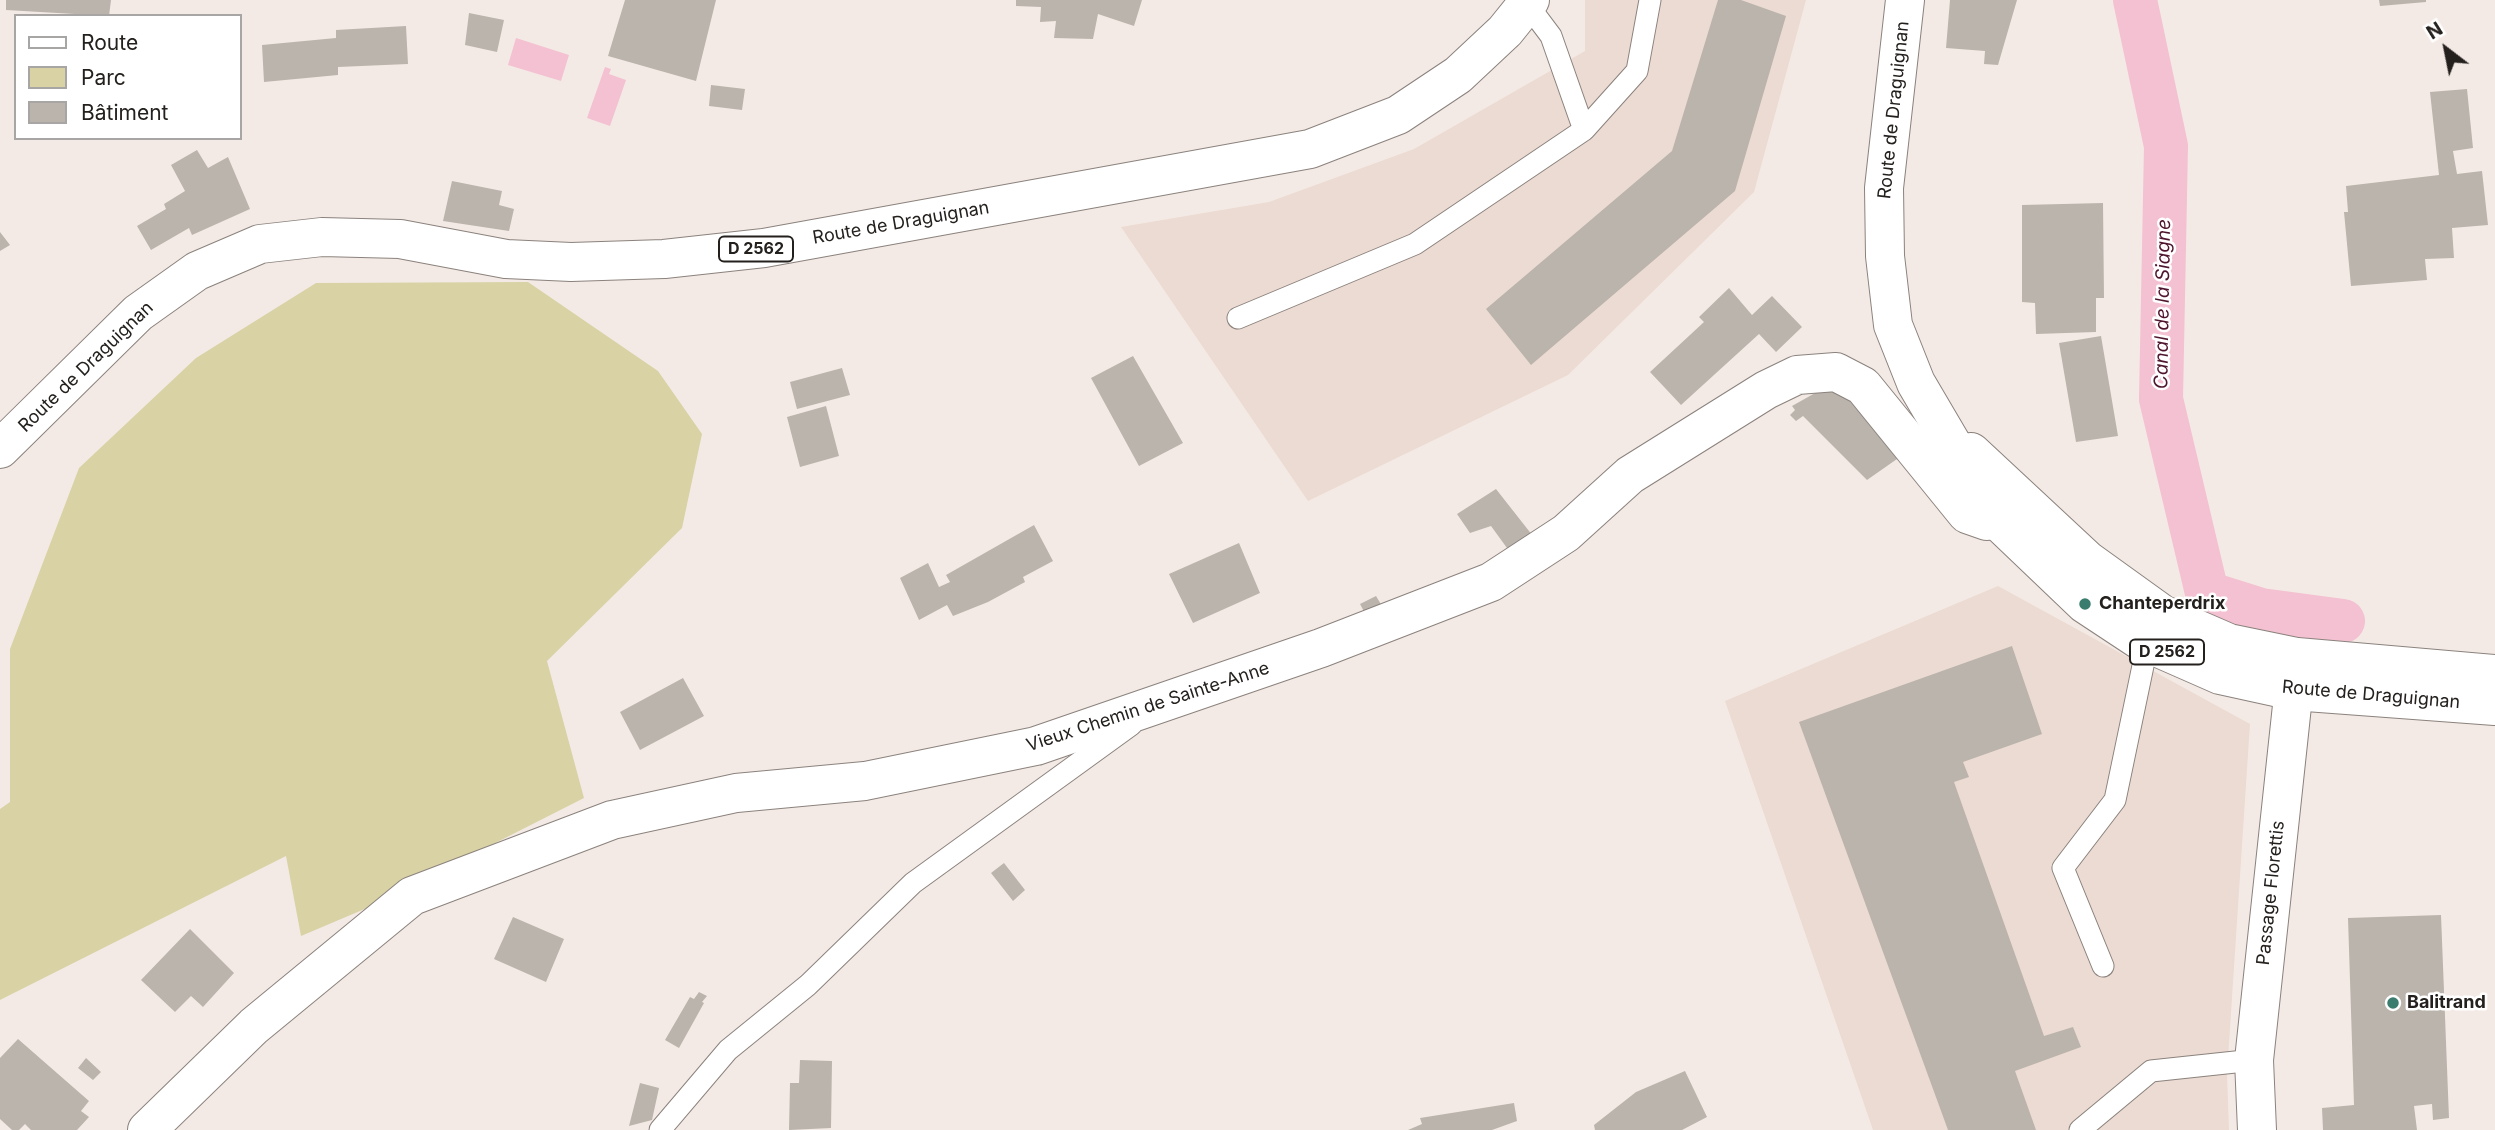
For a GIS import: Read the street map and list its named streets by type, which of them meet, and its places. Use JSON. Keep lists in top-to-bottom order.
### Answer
{
  "streets": {
    "main road": [
      "Route de Draguignan",
      "D 2562",
      "Vieux Chemin de Sainte-Anne",
      "Passage Florettis"
    ]
  },
  "crossings": [
    ["Route de Draguignan", "Vieux Chemin de Sainte-Anne"],
    ["Route de Draguignan", "Passage Florettis"]
  ],
  "water": ["Canal de la Siagne"],
  "places": ["Chanteperdrix", "Balitrand"],
  "legend": ["Route", "Parc", "Bâtiment"],
  "north": "top left"
}
